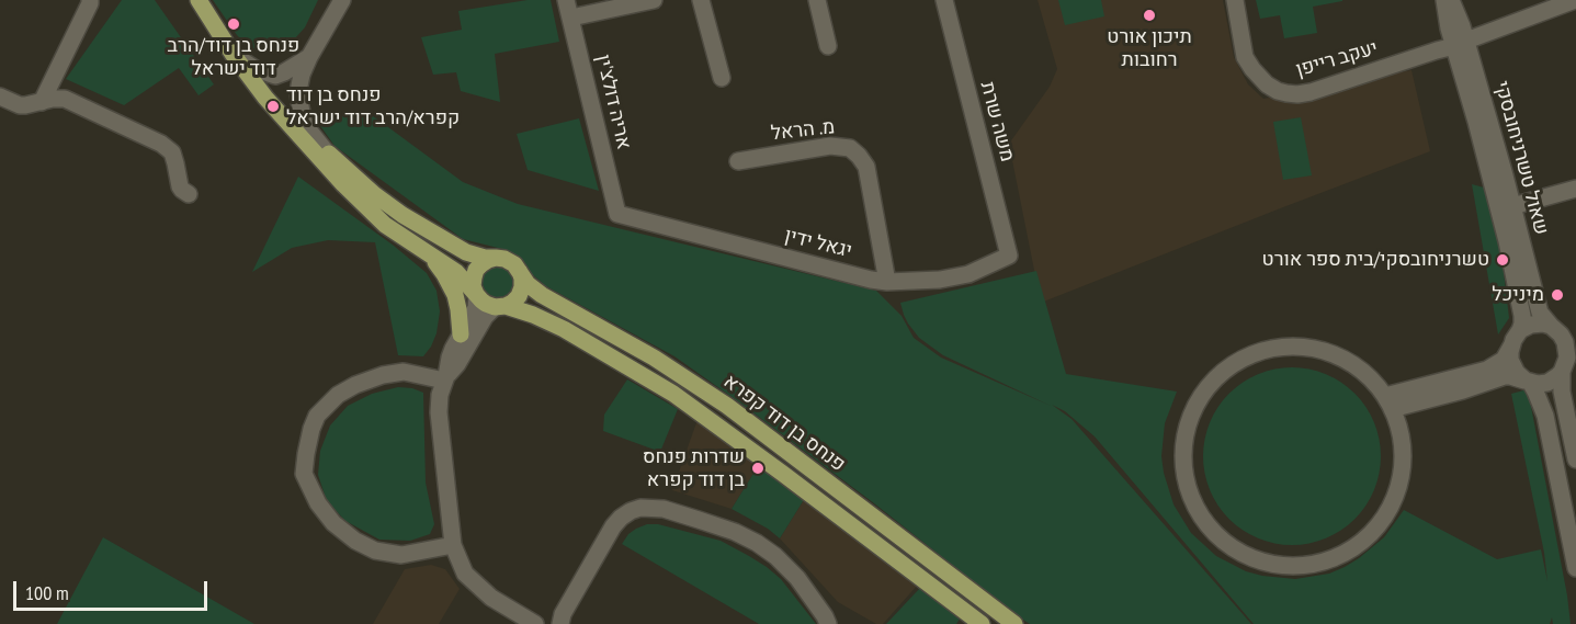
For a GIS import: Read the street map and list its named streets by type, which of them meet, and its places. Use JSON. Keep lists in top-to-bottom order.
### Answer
{
  "streets": {
    "main road": ["פנחס בן דוד קפרא"],
    "street": [
      "יעקב רייפן",
      "אריה דולצ'ין",
      "משה שרת",
      "מ. הראל",
      "שאול טשרניחובסקי",
      "יגאל ידין"
    ]
  },
  "crossings": [
    ["יעקב רייפן", "שאול טשרניחובסקי"],
    ["אריה דולצ'ין", "יגאל ידין"],
    ["משה שרת", "יגאל ידין"],
    ["מ. הראל", "יגאל ידין"]
  ],
  "places": [
    "תיכון אורט רחובות",
    "פנחס בן דוד/הרב דוד ישראל",
    "פנחס בן דוד קפרא/הרב דוד ישראל",
    "טשרניחובסקי/בית ספר אורט",
    "מיניכל",
    "שדרות פנחס בן דוד קפרא"
  ],
  "scale_bar": "100 m"
}
